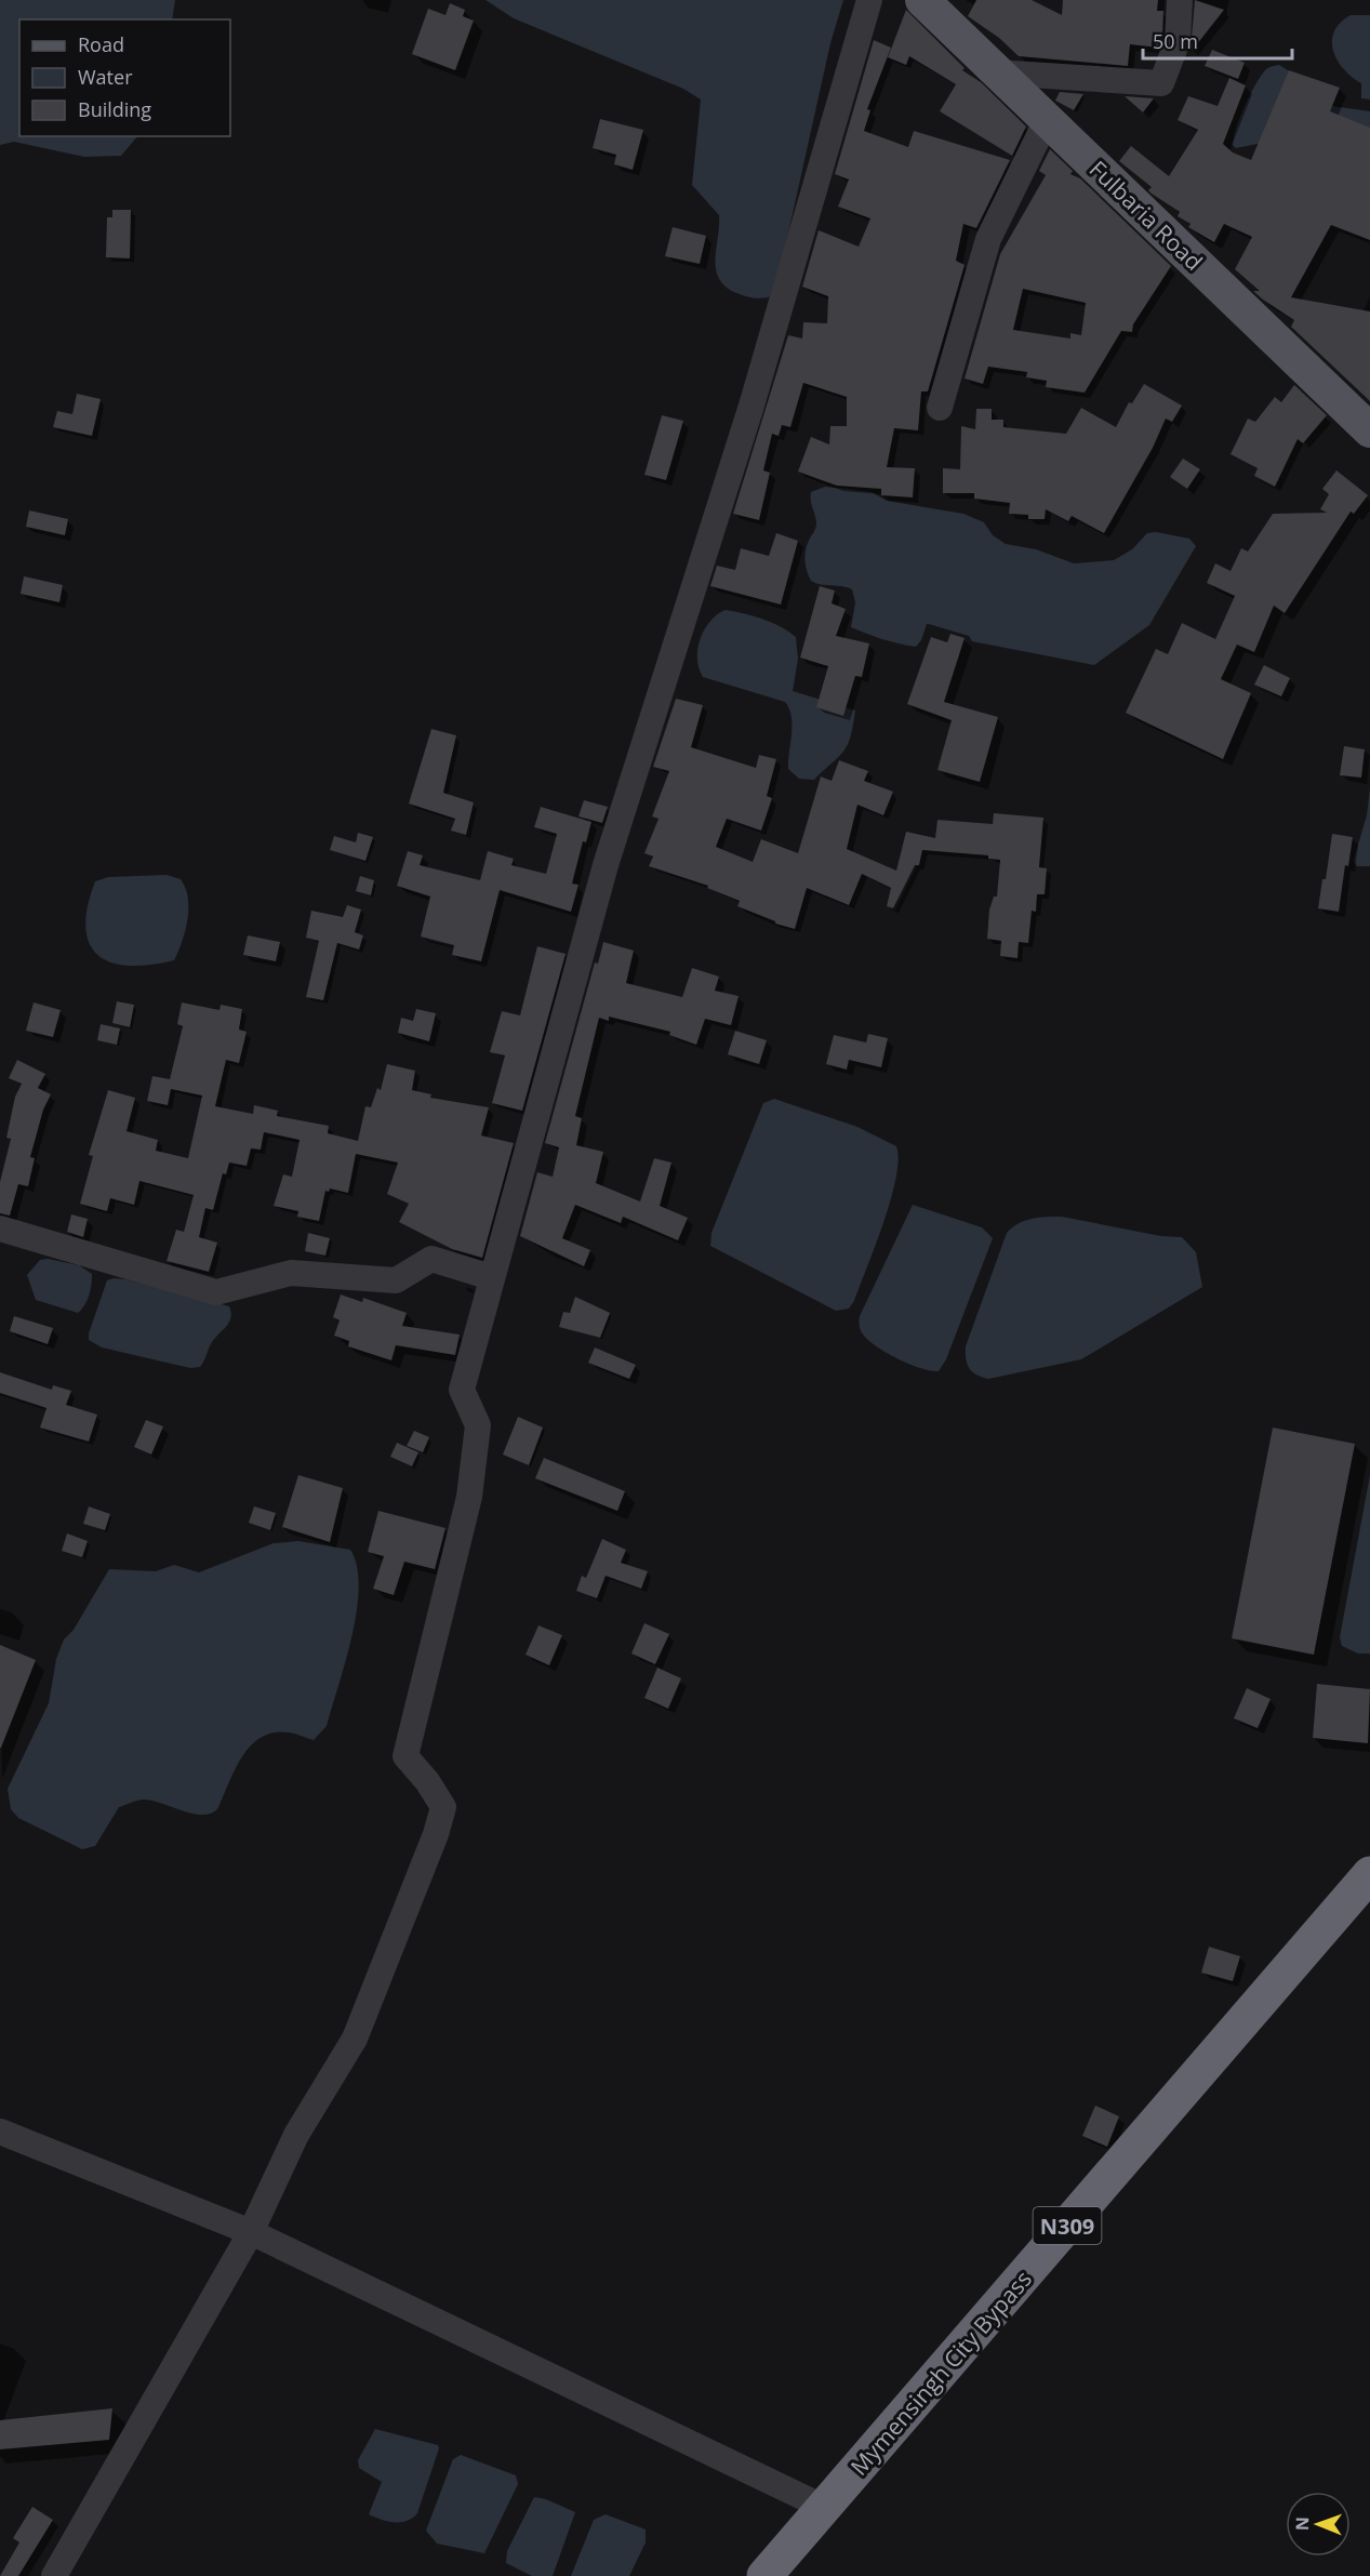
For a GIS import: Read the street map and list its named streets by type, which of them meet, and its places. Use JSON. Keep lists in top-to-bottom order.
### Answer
{
  "streets": {
    "highway": ["N309", "Mymensingh City Bypass"],
    "main road": ["Fulbaria Road"]
  },
  "legend": ["Road", "Water", "Building"],
  "scale_bar": "50 m",
  "north": "left"
}
